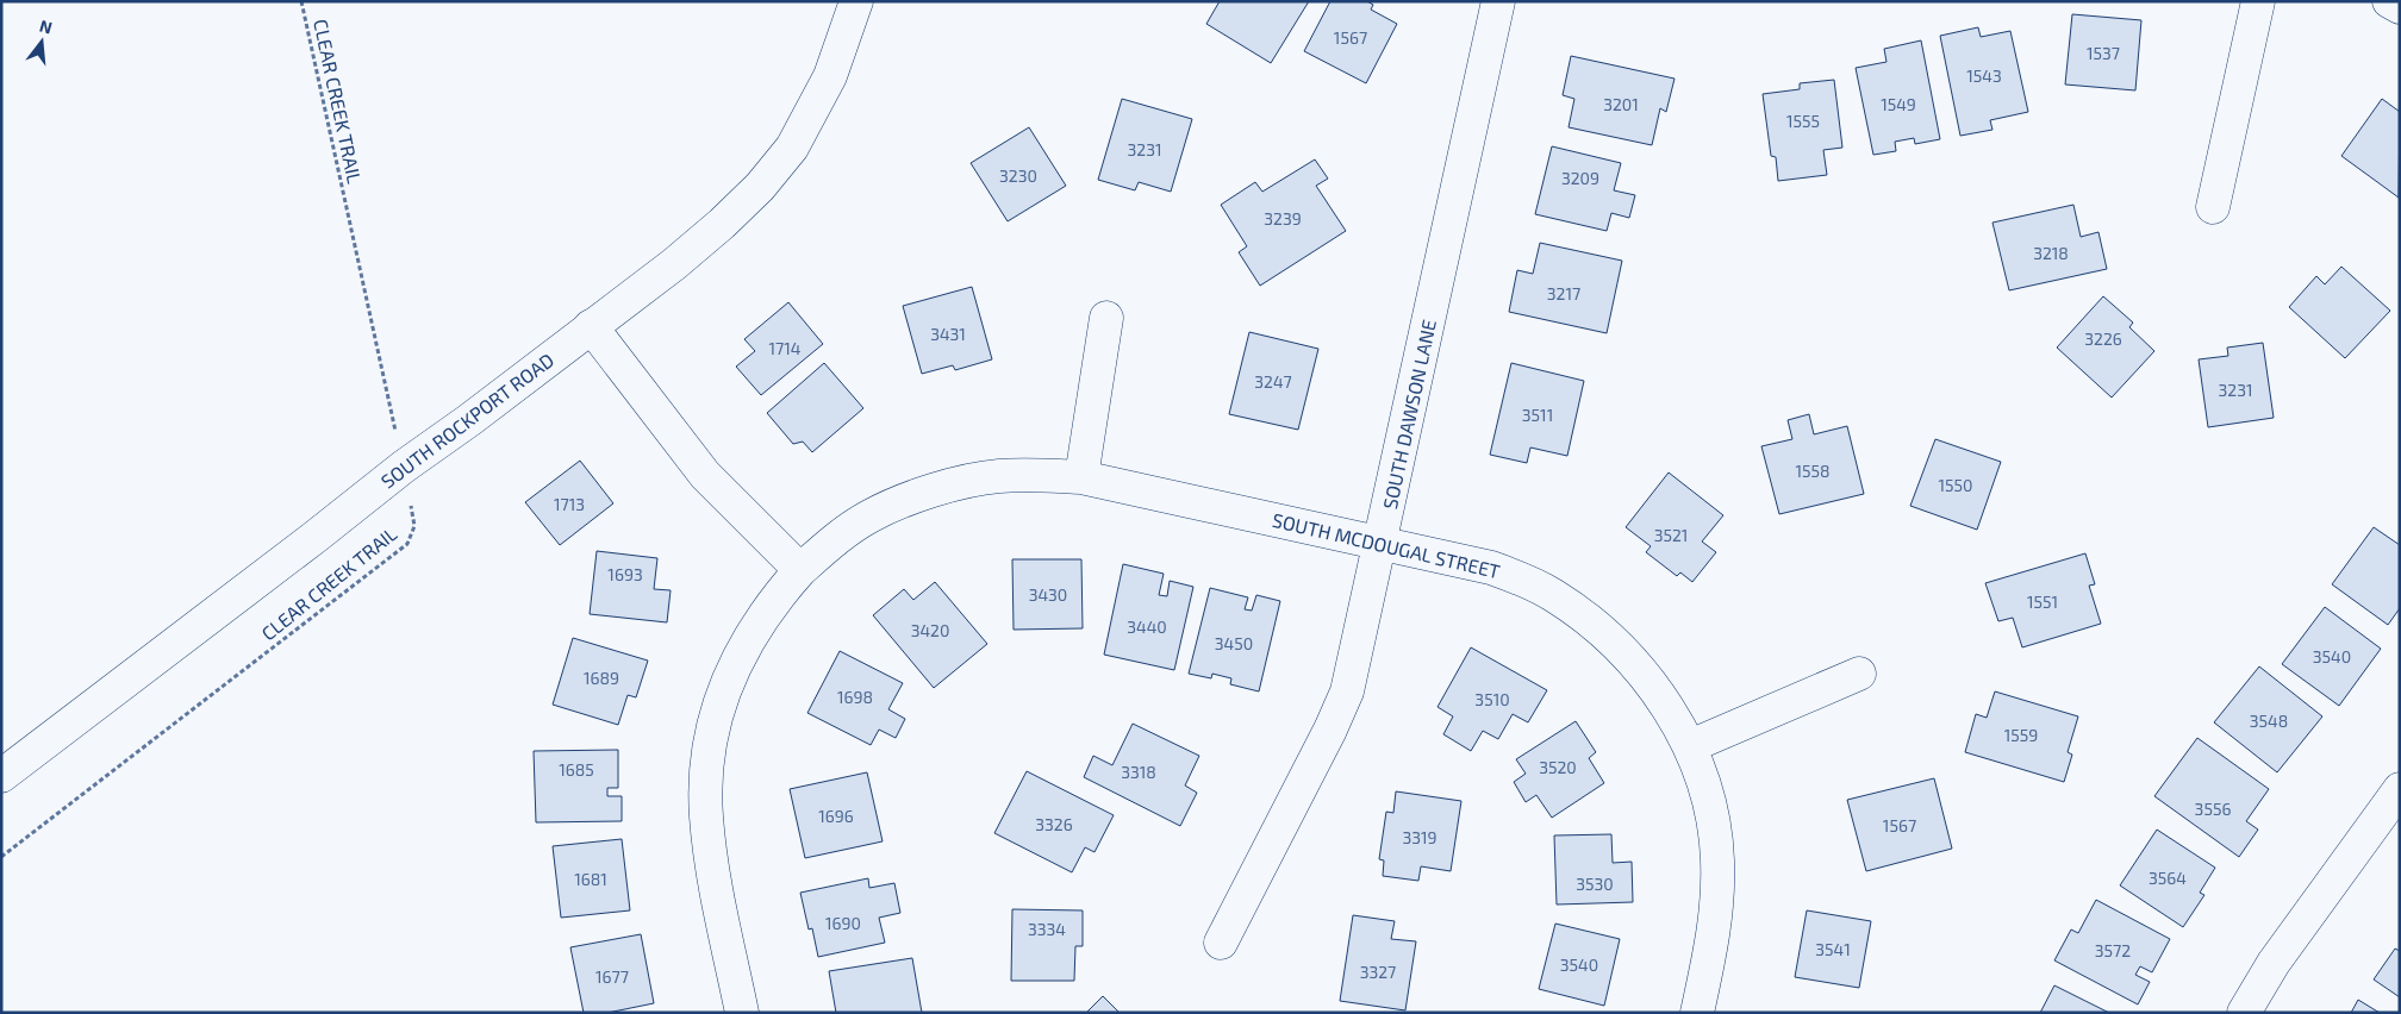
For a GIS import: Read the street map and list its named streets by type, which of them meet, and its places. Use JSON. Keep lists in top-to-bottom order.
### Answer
{
  "streets": {
    "street": ["SOUTH DAWSON LANE", "SOUTH ROCKPORT ROAD", "SOUTH MCDOUGAL STREET"],
    "path": ["CLEAR CREEK TRAIL"]
  },
  "crossings": [
    ["CLEAR CREEK TRAIL", "SOUTH ROCKPORT ROAD"],
    ["SOUTH DAWSON LANE", "SOUTH MCDOUGAL STREET"]
  ],
  "house_numbers": [
    "1567",
    "1537",
    "1543",
    "3201",
    "1549",
    "1555",
    "3231",
    "3230",
    "3209",
    "3239",
    "3218",
    "3217",
    "3431",
    "3226",
    "1714",
    "3247",
    "3231",
    "3511",
    "1558",
    "1550",
    "1713",
    "3521",
    "1693",
    "3430",
    "1551",
    "3440",
    "3420",
    "3450",
    "3540",
    "1689",
    "1698",
    "3510",
    "3548",
    "1559",
    "3520",
    "1685",
    "3318",
    "3556",
    "1696",
    "3326",
    "1567",
    "3319",
    "3564",
    "1681",
    "3530",
    "1690",
    "3334",
    "3541",
    "3572",
    "3540",
    "3327",
    "1677"
  ],
  "north": "top"
}
